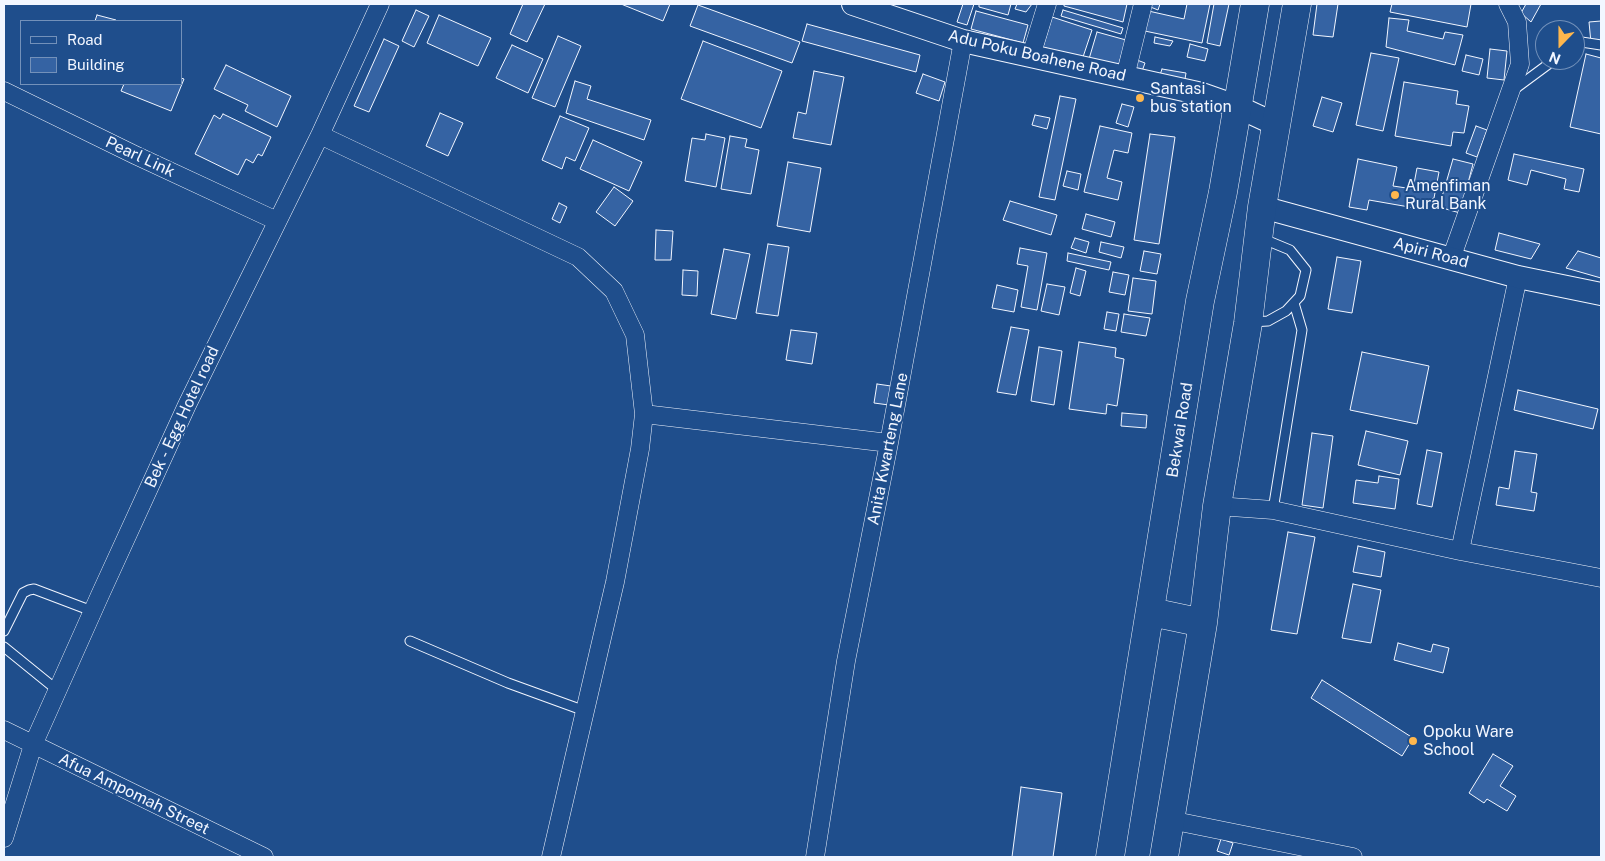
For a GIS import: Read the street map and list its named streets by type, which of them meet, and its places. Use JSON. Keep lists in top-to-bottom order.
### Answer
{
  "streets": {
    "highway": ["Bekwai Road"],
    "street": [
      "Adu Poku Boahene Road",
      "Pearl Link",
      "Apiri Road",
      "Bek - Egg Hotel road",
      "Anita Kwarteng Lane",
      "Afua Ampomah Street"
    ]
  },
  "crossings": [
    ["Adu Poku Boahene Road", "Bekwai Road"],
    ["Adu Poku Boahene Road", "Anita Kwarteng Lane"],
    ["Pearl Link", "Bek - Egg Hotel road"],
    ["Bek - Egg Hotel road", "Afua Ampomah Street"]
  ],
  "places": ["Santasi bus station", "Amenfiman Rural Bank", "Opoku Ware School"],
  "legend": ["Road", "Building"],
  "north": "bottom"
}
